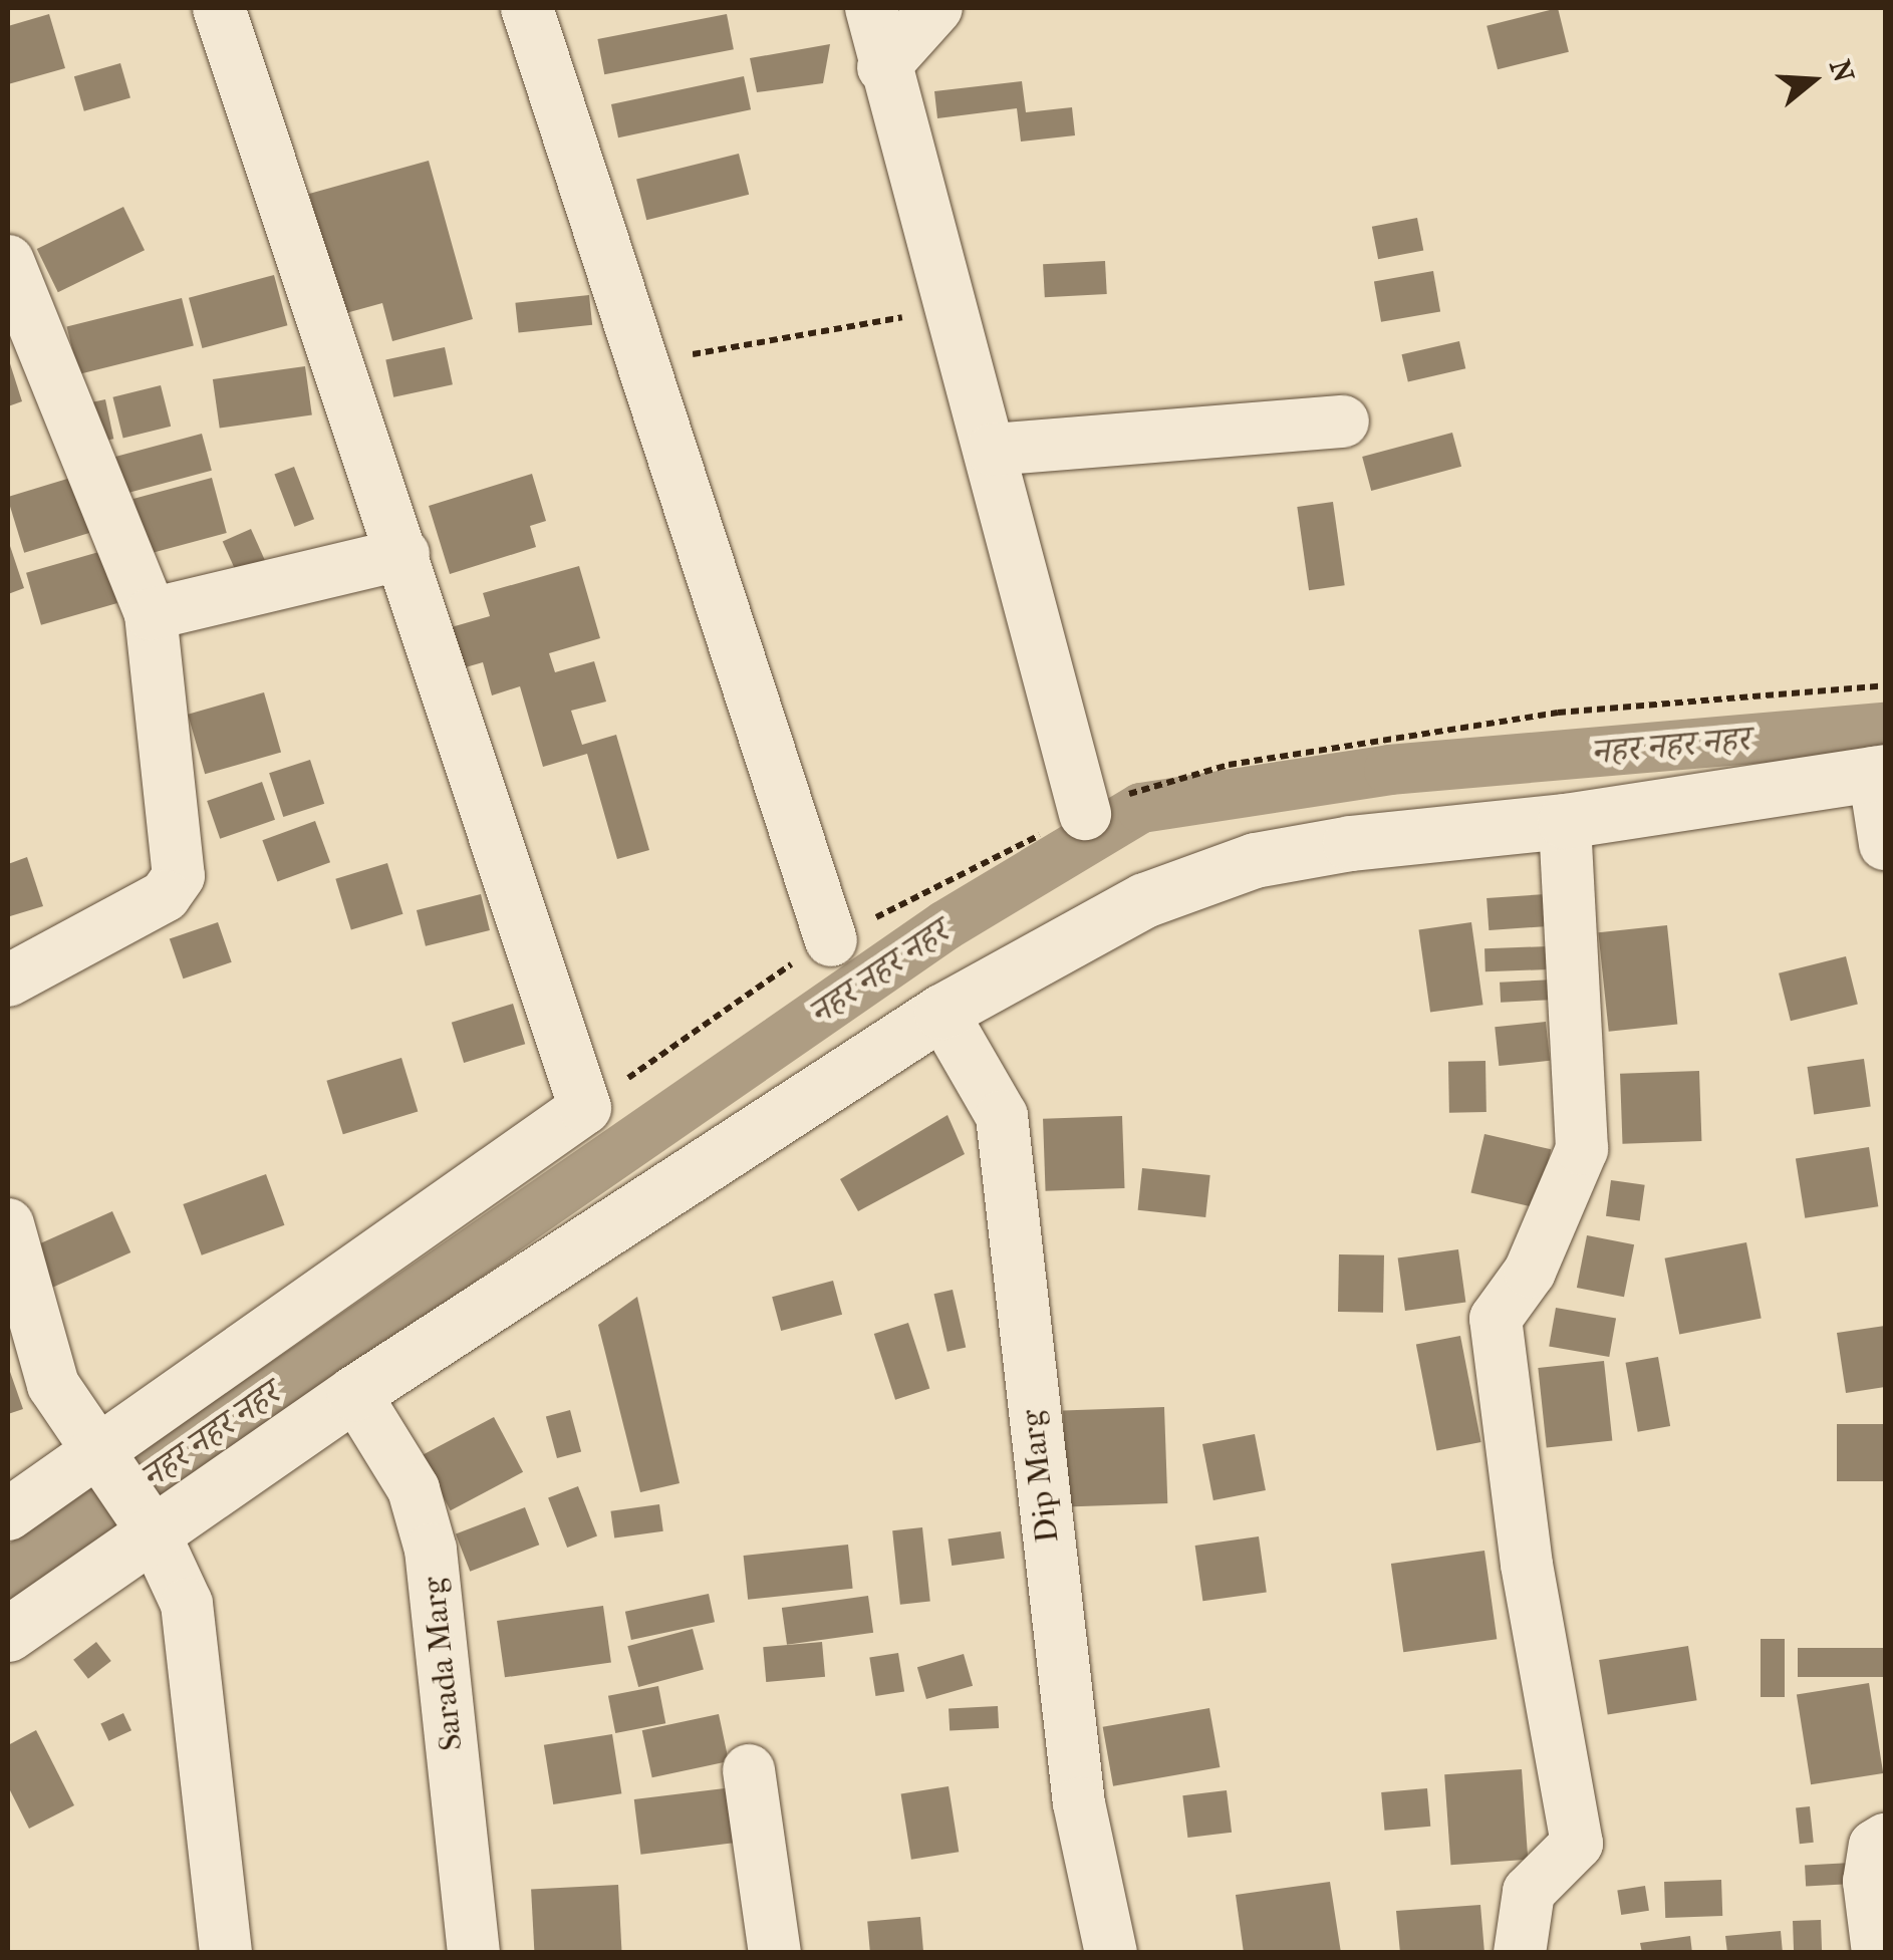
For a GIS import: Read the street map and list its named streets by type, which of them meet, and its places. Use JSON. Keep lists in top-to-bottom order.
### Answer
{
  "streets": {
    "street": ["Dip Marg", "Sarada Marg"]
  },
  "water": ["नहर नहर नहर"],
  "north": "right"
}
